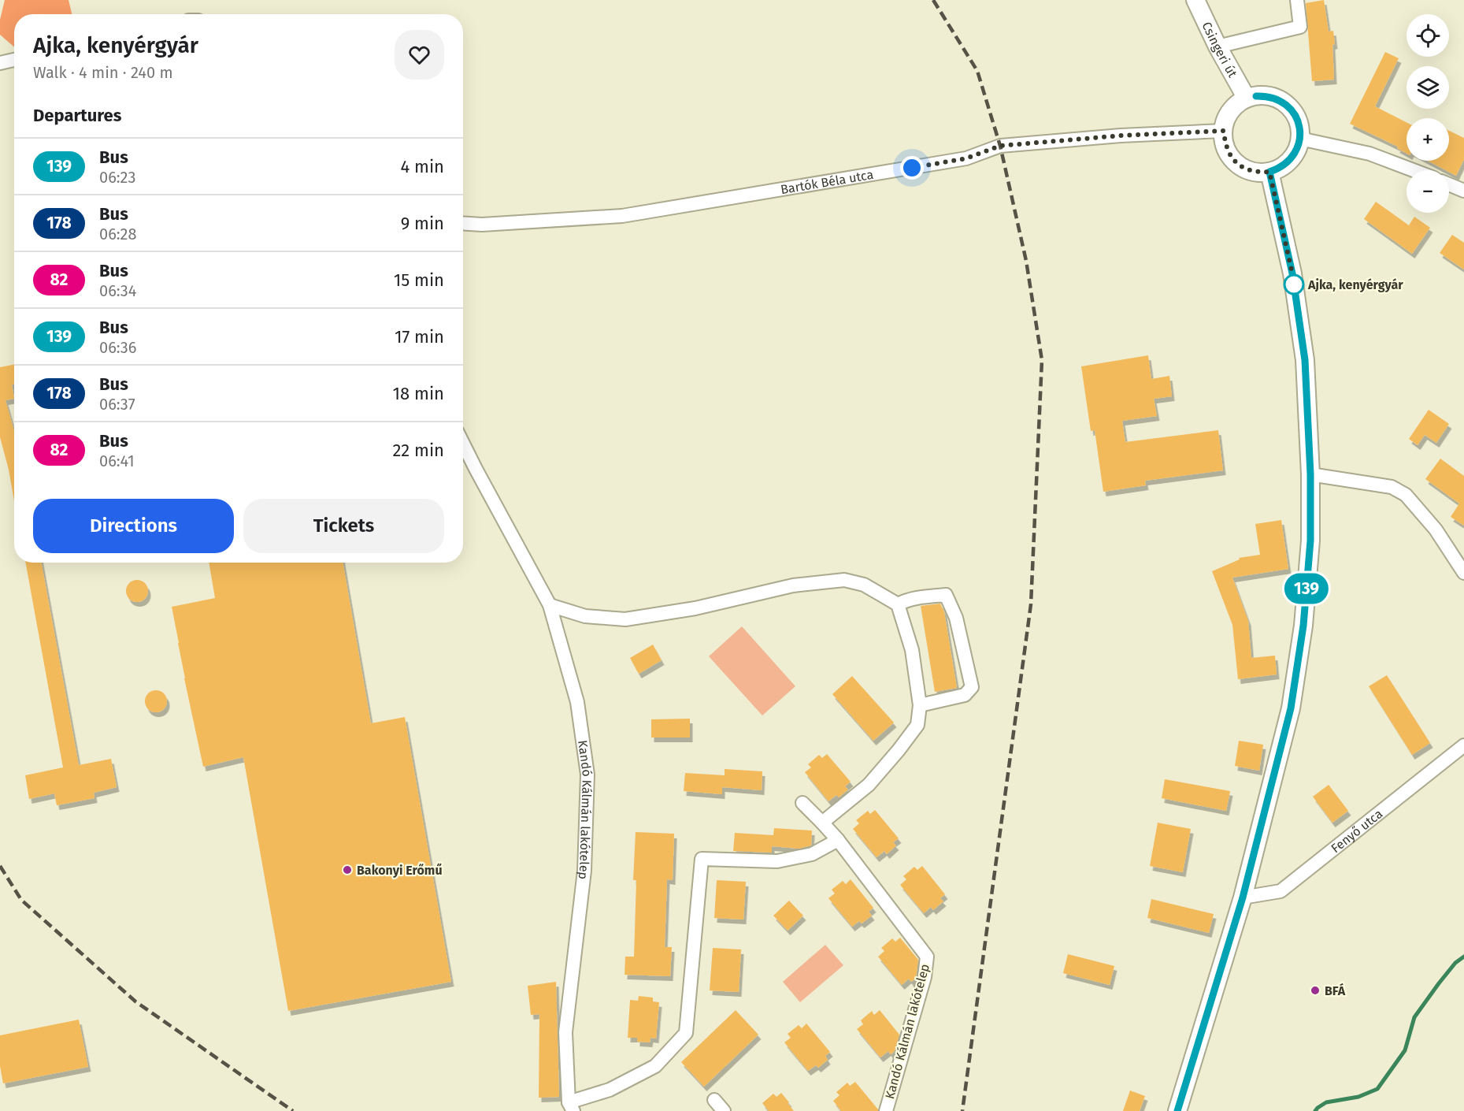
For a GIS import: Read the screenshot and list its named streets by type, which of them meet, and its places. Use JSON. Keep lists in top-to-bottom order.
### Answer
{
  "streets": {
    "main road": ["Csingeri út"],
    "street": ["Bartók Béla utca", "Kandó Kálmán lakótelep", "Fenyő utca"]
  },
  "crossings": [
    ["Csingeri út", "Bartók Béla utca"]
  ],
  "places": ["Ajka, kenyérgyár", "Bakonyi Erőmű", "BFÁ"],
  "lines": ["bus line 139"],
  "page": {
    "on_map": "139",
    "map_buttons": ["+", "−"],
    "heading": [
      ["Ajka, kenyérgyár", "Walk · 4 min · 240 m"],
      "Departures"
    ],
    "list": [
      {
        "mark": "139",
        "name": "Bus",
        "note": "06:23",
        "value": "4 min"
      },
      {
        "mark": "178",
        "name": "Bus",
        "note": "06:28",
        "value": "9 min"
      },
      {
        "mark": "82",
        "name": "Bus",
        "note": "06:34",
        "value": "15 min"
      },
      {
        "mark": "139",
        "name": "Bus",
        "note": "06:36",
        "value": "17 min"
      },
      {
        "mark": "178",
        "name": "Bus",
        "note": "06:37",
        "value": "18 min"
      },
      {
        "mark": "82",
        "name": "Bus",
        "note": "06:41",
        "value": "22 min"
      }
    ],
    "buttons": ["Directions", "Tickets"]
  }
}
